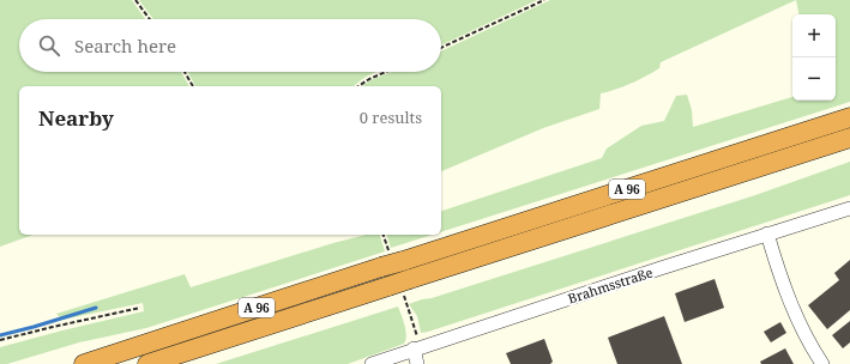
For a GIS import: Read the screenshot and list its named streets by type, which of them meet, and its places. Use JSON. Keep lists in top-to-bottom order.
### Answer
{
  "streets": {
    "highway": ["A 96"],
    "street": ["Brahmsstraße"]
  },
  "page": {
    "map_buttons": ["+", "−"],
    "search": "Search here",
    "heading": ["Nearby", "0 results"]
  }
}
